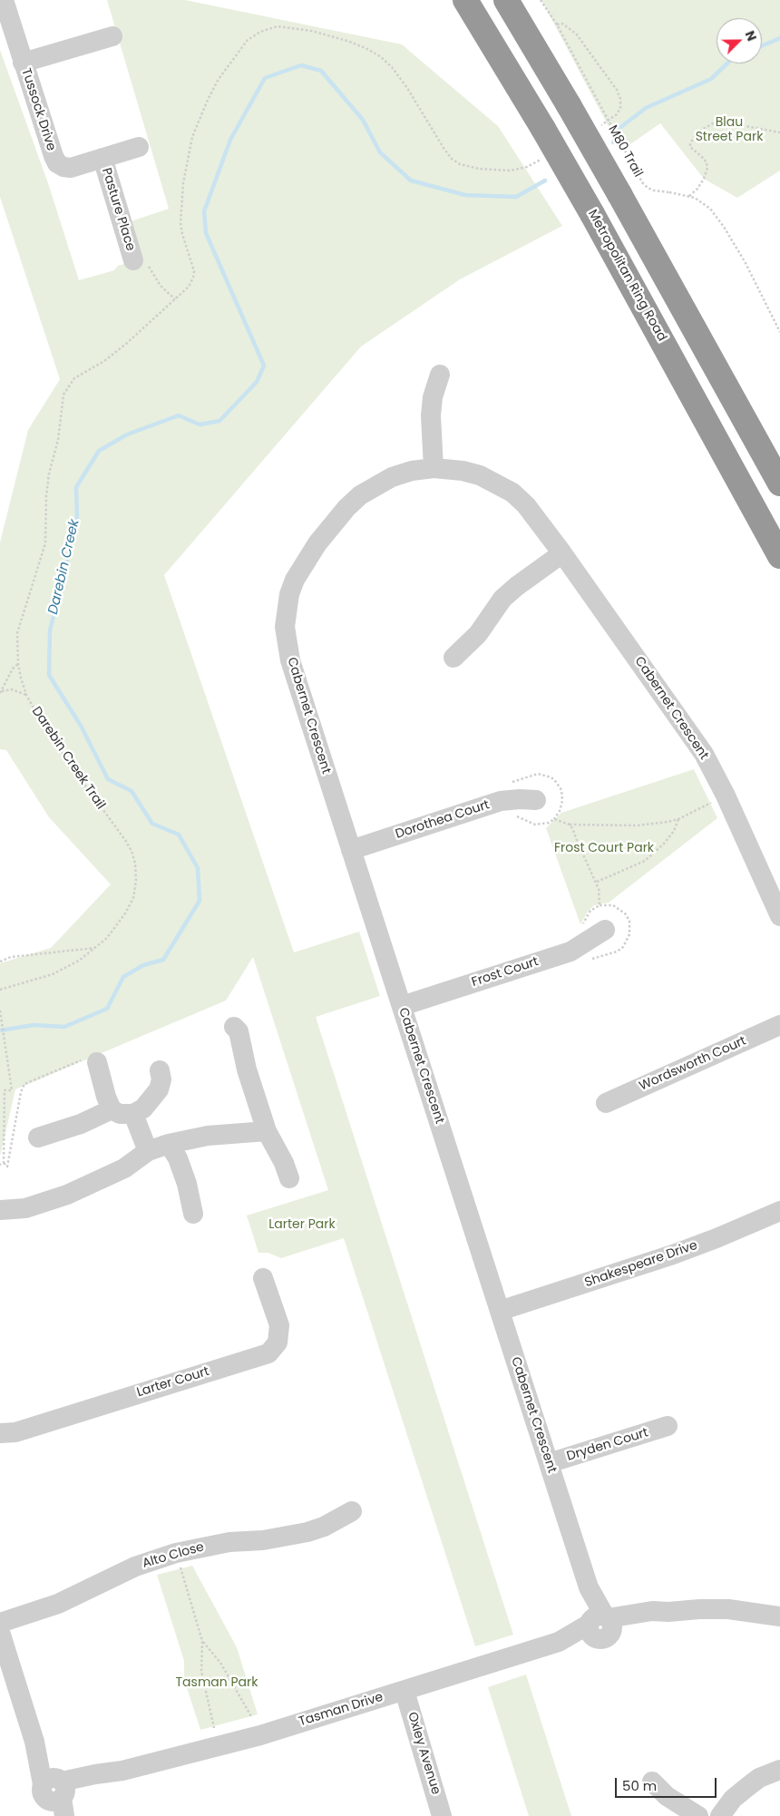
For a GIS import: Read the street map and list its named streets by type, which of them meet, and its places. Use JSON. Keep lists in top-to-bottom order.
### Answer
{
  "streets": {
    "highway": ["Metropolitan Ring Road"],
    "street": [
      "Tussock Drive",
      "Pasture Place",
      "Cabernet Crescent",
      "Dorothea Court",
      "Frost Court",
      "Wordsworth Court",
      "Shakespeare Drive",
      "Larter Court",
      "Dryden Court",
      "Alto Close",
      "Tasman Drive",
      "Oxley Avenue"
    ],
    "path": ["M80 Trail", "Darebin Creek Trail"]
  },
  "crossings": [
    ["Tussock Drive", "Pasture Place"],
    ["Cabernet Crescent", "Dorothea Court"],
    ["Cabernet Crescent", "Frost Court"],
    ["Cabernet Crescent", "Shakespeare Drive"],
    ["Cabernet Crescent", "Dryden Court"],
    ["Cabernet Crescent", "Tasman Drive"],
    ["Tasman Drive", "Oxley Avenue"]
  ],
  "water": ["Darebin Creek"],
  "parks": [
    "Blau Street Park",
    "Frost Court Park",
    "Larter Park",
    "Tasman Park"
  ],
  "scale_bar": "50 m",
  "north": "top right"
}
